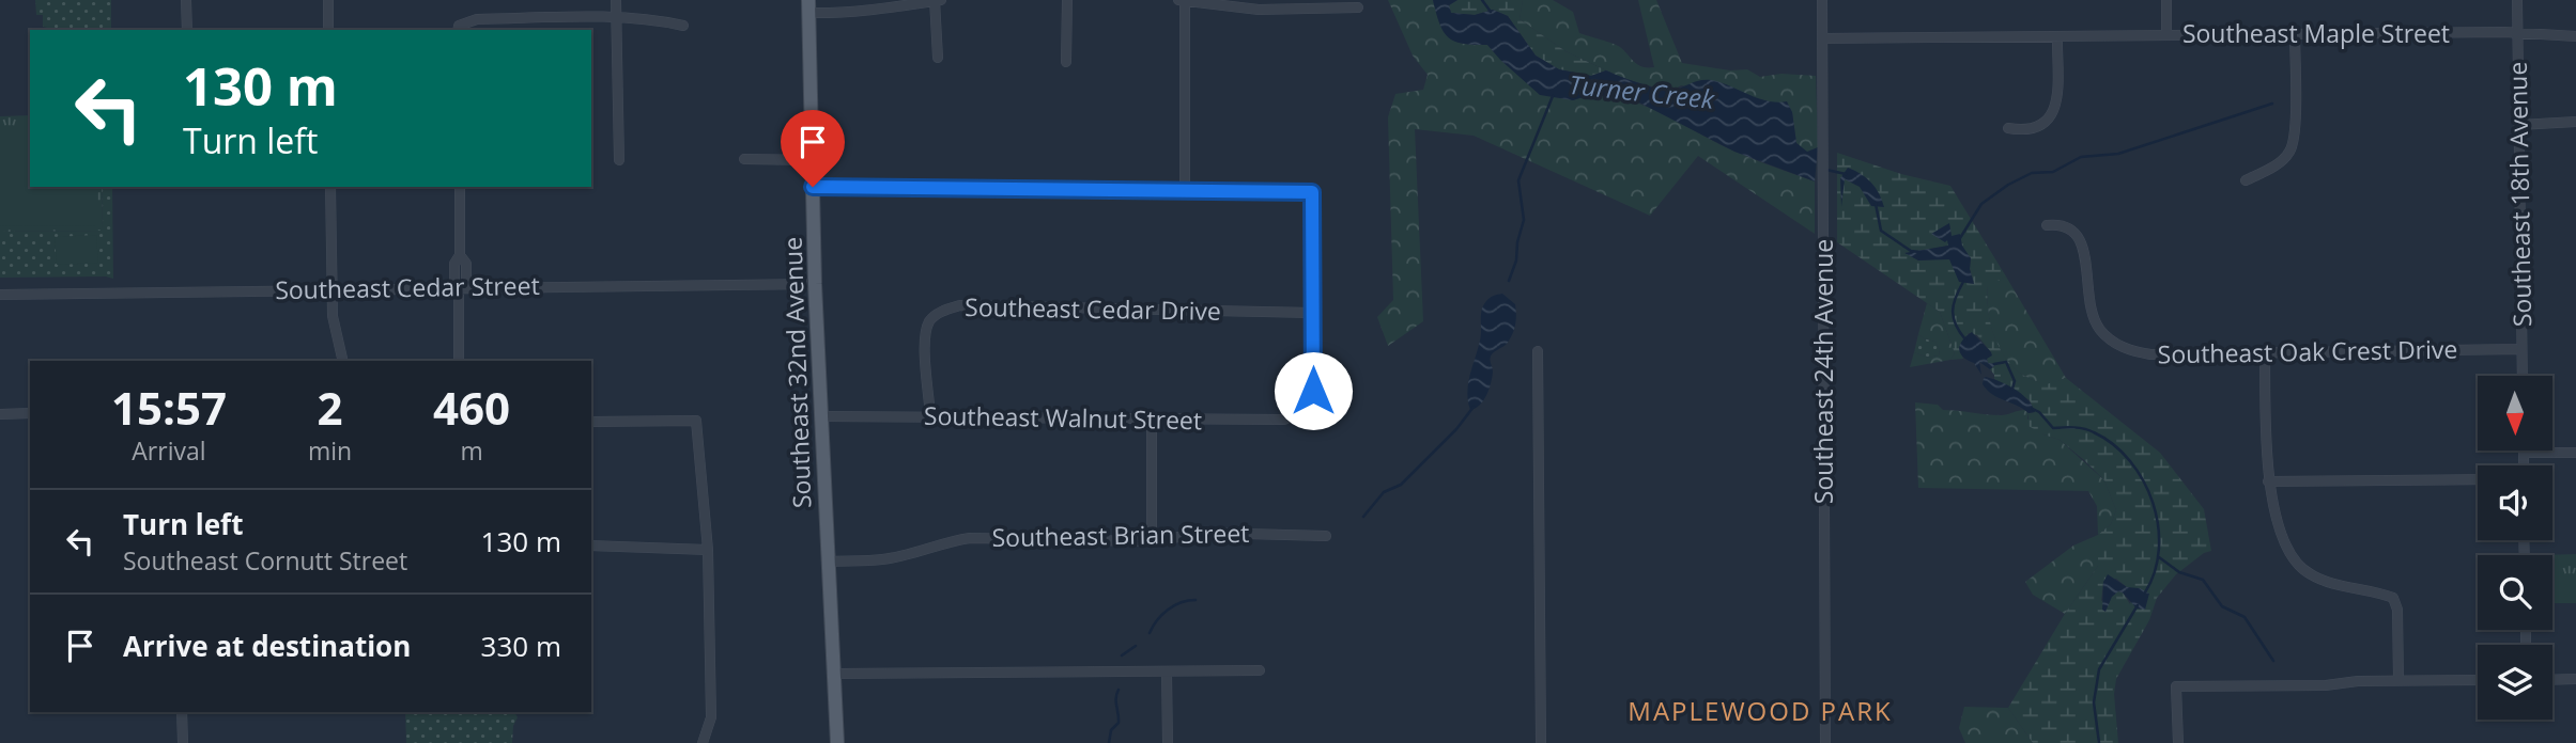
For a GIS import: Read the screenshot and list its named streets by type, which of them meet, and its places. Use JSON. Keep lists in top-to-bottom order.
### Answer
{
  "streets": {
    "main road": ["Southeast 32nd Avenue"],
    "street": [
      "Southeast Maple Street",
      "Southeast 18th Avenue",
      "Southeast Cedar Street",
      "Southeast Cedar Drive",
      "Southeast Oak Crest Drive",
      "Southeast 24th Avenue",
      "Southeast Walnut Street",
      "Southeast Brian Street"
    ]
  },
  "crossings": [
    ["Southeast Maple Street", "Southeast 18th Avenue"],
    ["Southeast Maple Street", "Southeast 24th Avenue"],
    ["Southeast 18th Avenue", "Southeast Oak Crest Drive"],
    ["Southeast Cedar Street", "Southeast 32nd Avenue"],
    ["Southeast Cedar Drive", "Southeast Walnut Street"],
    ["Southeast 32nd Avenue", "Southeast Walnut Street"],
    ["Southeast 32nd Avenue", "Southeast Brian Street"]
  ],
  "districts": ["MAPLEWOOD PARK"],
  "water": ["Turner Creek"],
  "north": "bottom",
  "page": {
    "turn": ["130 m", "Turn left"],
    "eta": [
      "15:57",
      "Arrival",
      "2",
      "min",
      "460",
      "m"
    ],
    "list": [
      {
        "name": "Turn left",
        "note": "Southeast Cornutt Street",
        "value": "130 m"
      },
      {
        "name": "Arrive at destination",
        "value": "330 m"
      }
    ]
  }
}
